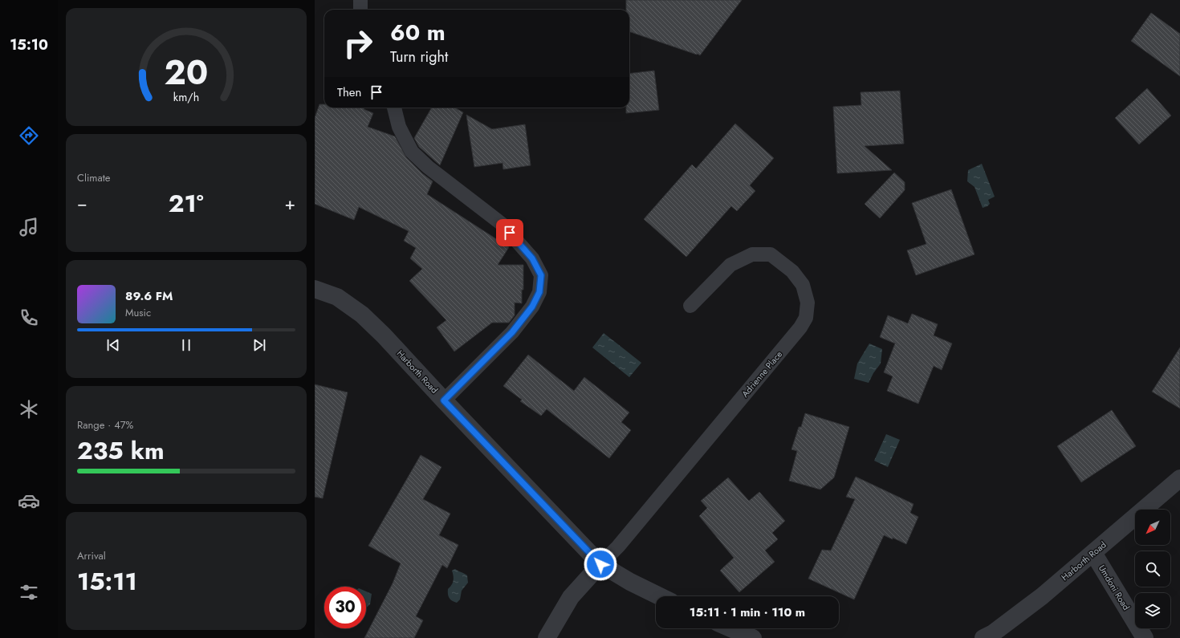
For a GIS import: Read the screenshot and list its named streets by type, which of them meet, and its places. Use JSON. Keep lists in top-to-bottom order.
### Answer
{
  "streets": {
    "street": ["Harborth Road", "Umdoni Road"],
    "lane": ["Adrienne Place"]
  },
  "crossings": [
    ["Harborth Road", "Adrienne Place"],
    ["Harborth Road", "Umdoni Road"]
  ],
  "north": "bottom left",
  "page": {
    "tabs": "15:10",
    "turn": ["60 m", "Turn right"],
    "then": "Then",
    "tile": [
      "Climate",
      ["Range · 47%", "235 km"],
      ["Arrival", "15:11"]
    ],
    "heat": ["−", "21°", "+"],
    "song": ["89.6 FM", "Music"],
    "limit": "30",
    "trip": "15:11 · 1 min · 110 m",
    "gauge": ["20", "km/h"]
  }
}
